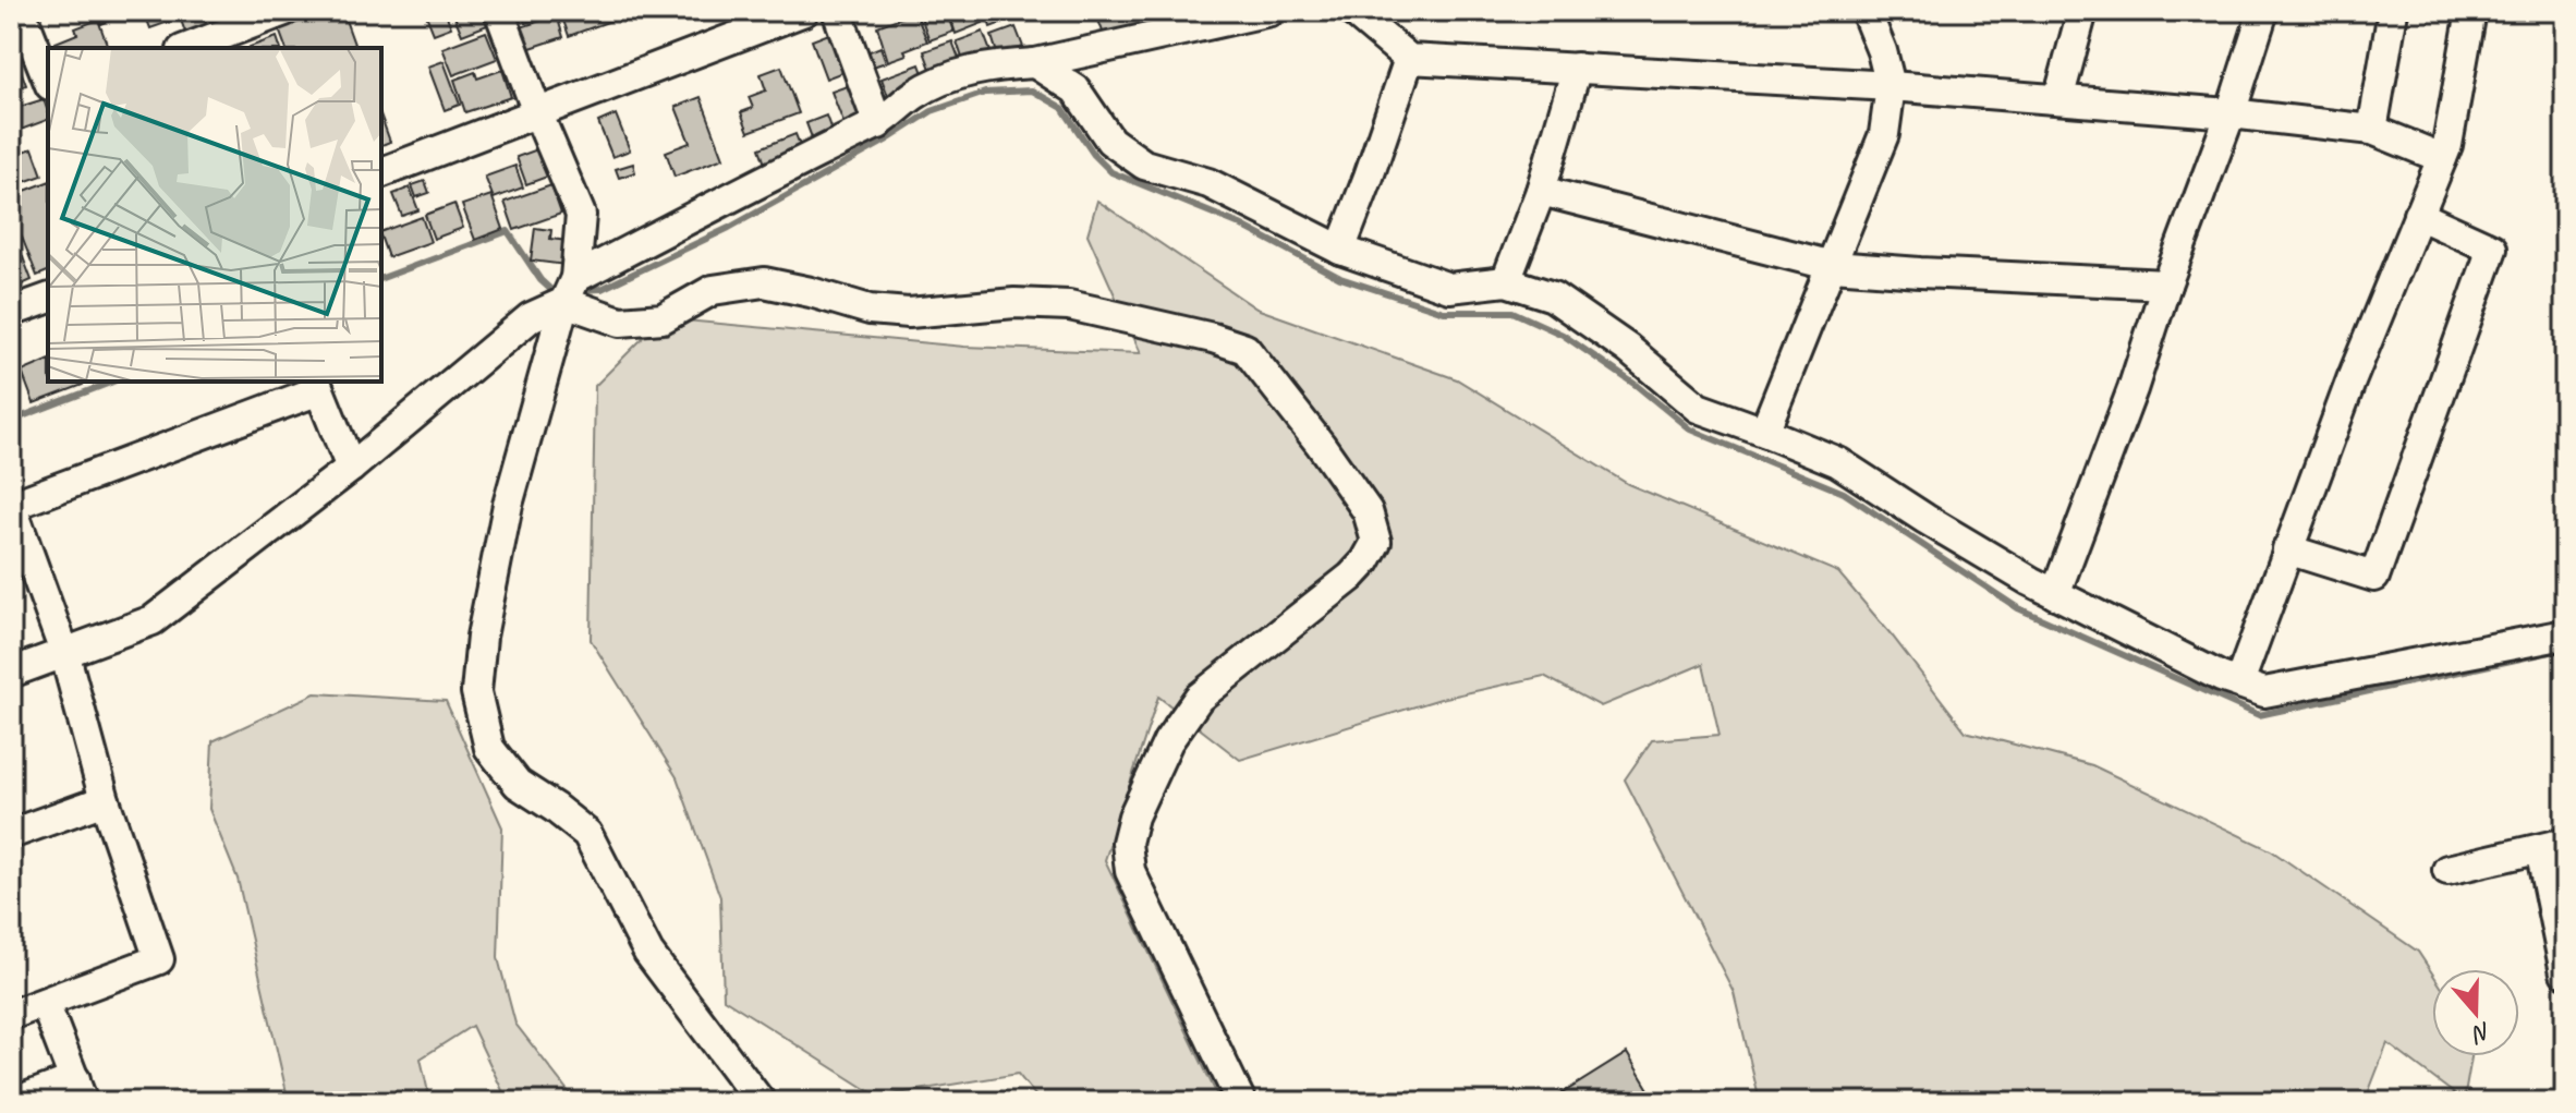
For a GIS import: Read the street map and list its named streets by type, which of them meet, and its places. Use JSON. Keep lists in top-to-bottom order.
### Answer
{
  "north": "bottom"
}
